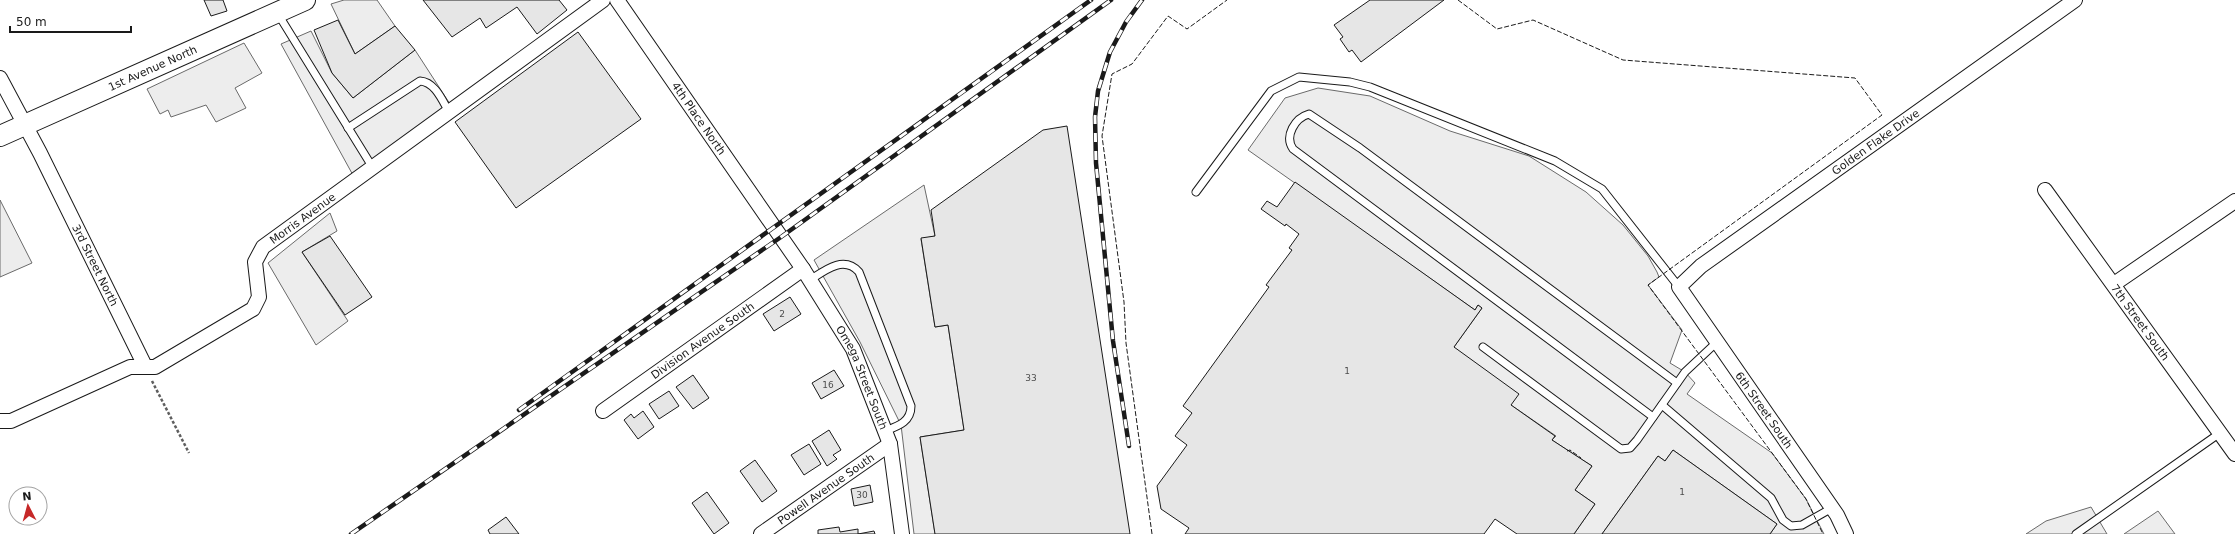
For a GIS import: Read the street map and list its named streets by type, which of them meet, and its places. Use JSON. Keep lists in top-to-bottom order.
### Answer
{
  "streets": {
    "street": [
      "1st Avenue North",
      "4th Place North",
      "Golden Flake Drive",
      "Morris Avenue",
      "3rd Street North",
      "7th Street South",
      "Division Avenue South",
      "Omega Street South",
      "6th Street South",
      "Powell Avenue South"
    ]
  },
  "crossings": [
    ["1st Avenue North", "3rd Street North"],
    ["4th Place North", "Omega Street South"],
    ["Golden Flake Drive", "6th Street South"],
    ["Morris Avenue", "3rd Street North"],
    ["Division Avenue South", "Omega Street South"],
    ["Omega Street South", "Powell Avenue South"]
  ],
  "house_numbers": [
    "2",
    "1",
    "33",
    "16",
    "1",
    "30"
  ],
  "scale_bar": "50 m",
  "north": "top"
}
